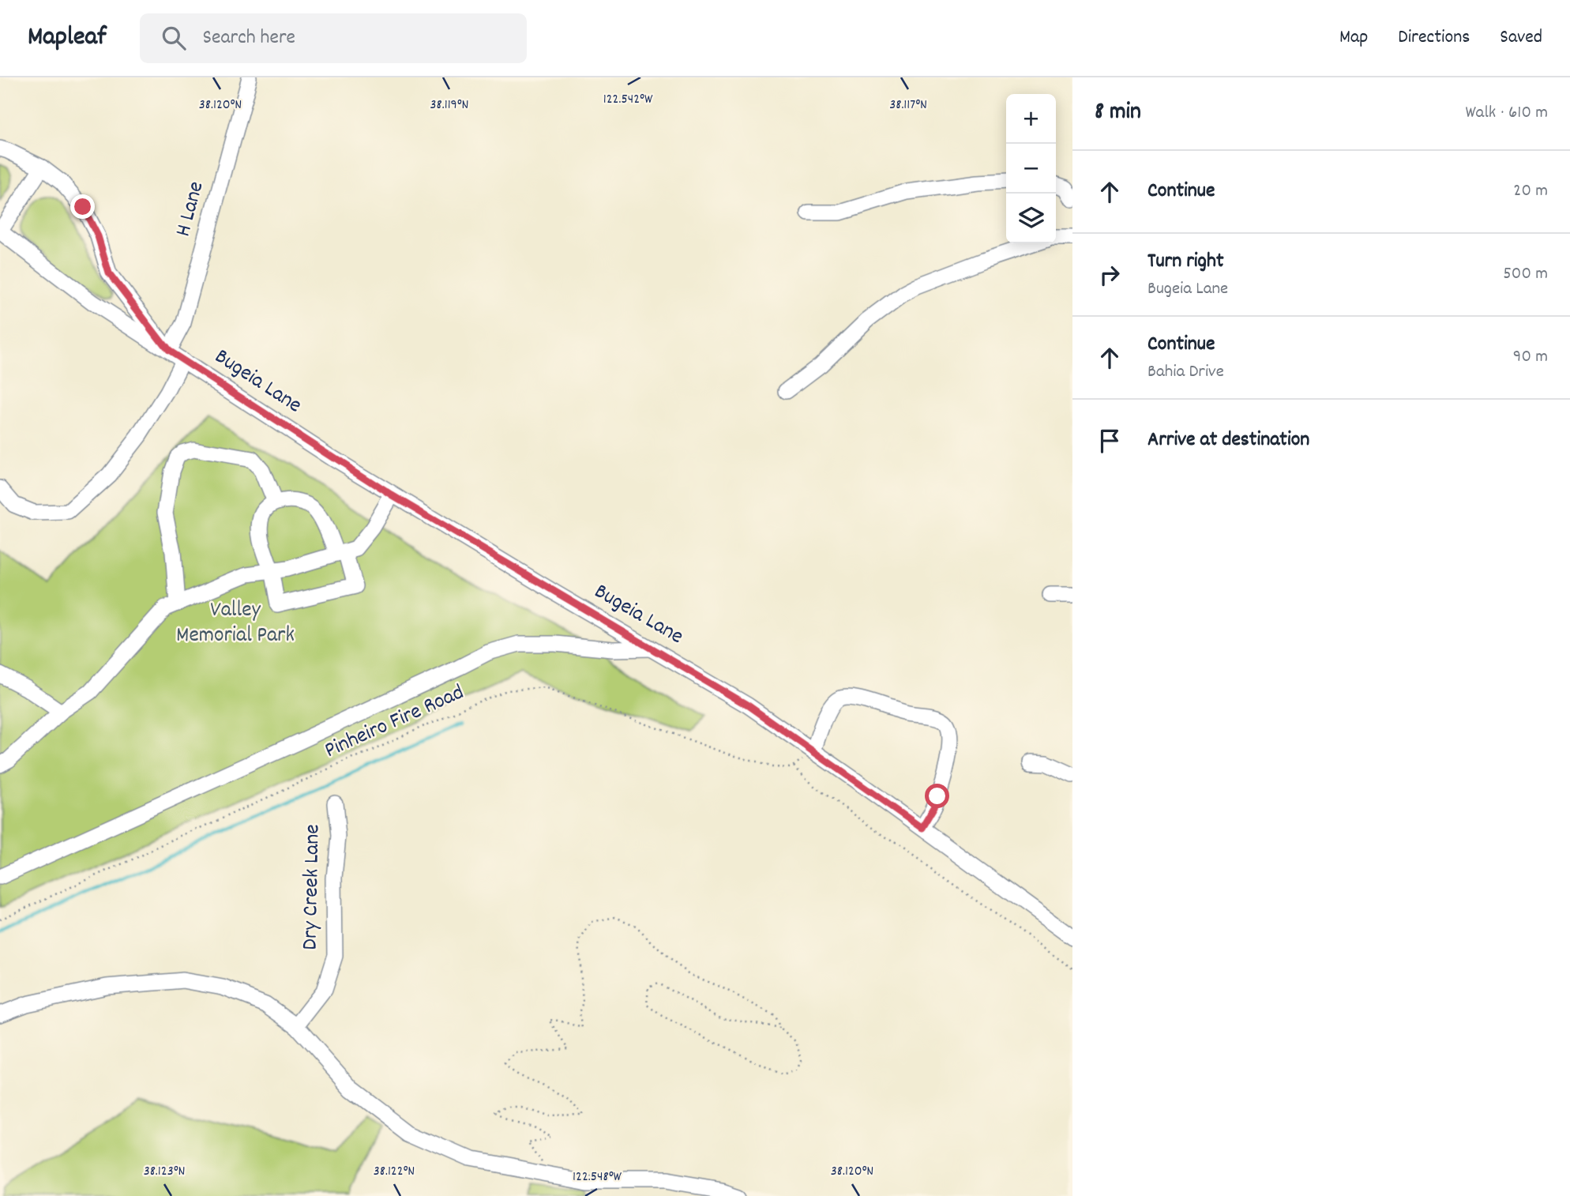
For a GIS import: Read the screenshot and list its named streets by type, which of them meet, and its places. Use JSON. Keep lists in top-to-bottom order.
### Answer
{
  "streets": {
    "street": ["H Lane", "Bugeia Lane", "Dry Creek Lane"],
    "path": ["Pinheiro Fire Road"]
  },
  "crossings": [
    ["H Lane", "Bugeia Lane"]
  ],
  "parks": ["Valley Memorial Park"],
  "page": {
    "header": "Mapleaf",
    "search": "Search here",
    "nav": ["Map", "Directions", "Saved"],
    "heading": ["8 min", "Walk · 610 m"],
    "map_buttons": ["+", "−"],
    "list": [
      ["Continue", "20 m"],
      ["Turn right", "Bugeia Lane", "500 m"],
      ["Continue", "Bahia Drive", "90 m"],
      "Arrive at destination"
    ]
  },
  "coordinates": [
    "122.542°W",
    "38.119°N",
    "38.117°N",
    "38.120°N",
    "38.123°N",
    "38.122°N",
    "122.548°W"
  ]
}
